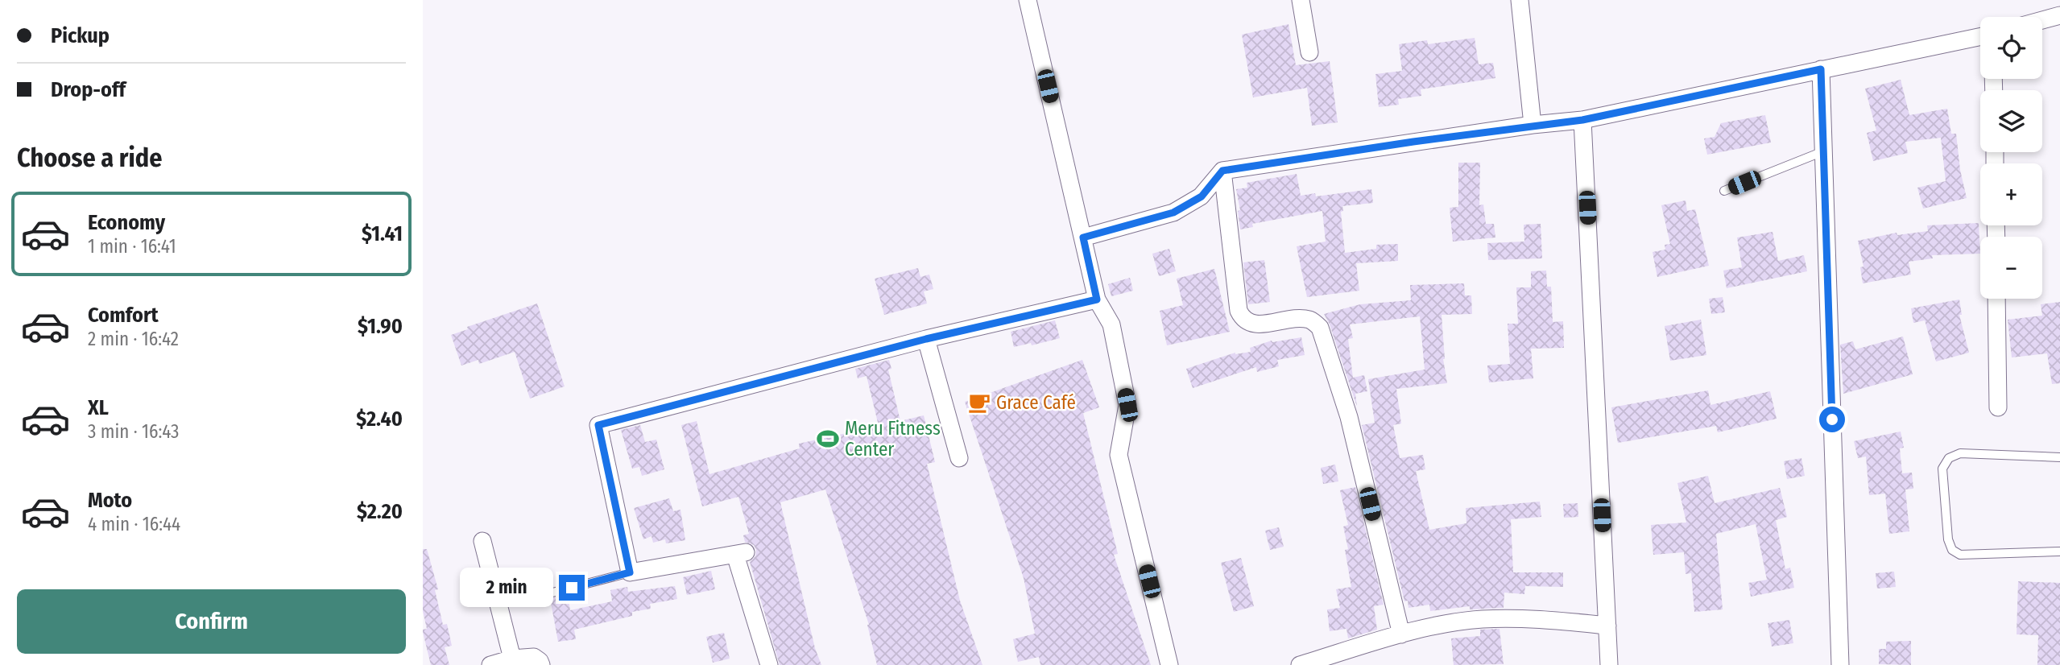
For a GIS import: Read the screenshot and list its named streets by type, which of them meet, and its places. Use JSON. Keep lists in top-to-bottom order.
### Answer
{
  "places": {
    "cafe": ["Grace Café"],
    "sports": ["Meru Fitness Center"]
  },
  "page": {
    "banner": ["Pickup", "Drop-off"],
    "map_buttons": ["+", "−"],
    "heading": "Choose a ride",
    "list": [
      {
        "name": "Economy",
        "note": "1 min · 16:41",
        "value": "$1.41"
      },
      {
        "name": "Comfort",
        "note": "2 min · 16:42",
        "value": "$1.90"
      },
      {
        "name": "XL",
        "note": "3 min · 16:43",
        "value": "$2.40"
      },
      {
        "name": "Moto",
        "note": "4 min · 16:44",
        "value": "$2.20"
      }
    ],
    "bubble": "2 min",
    "buttons": "Confirm"
  }
}
